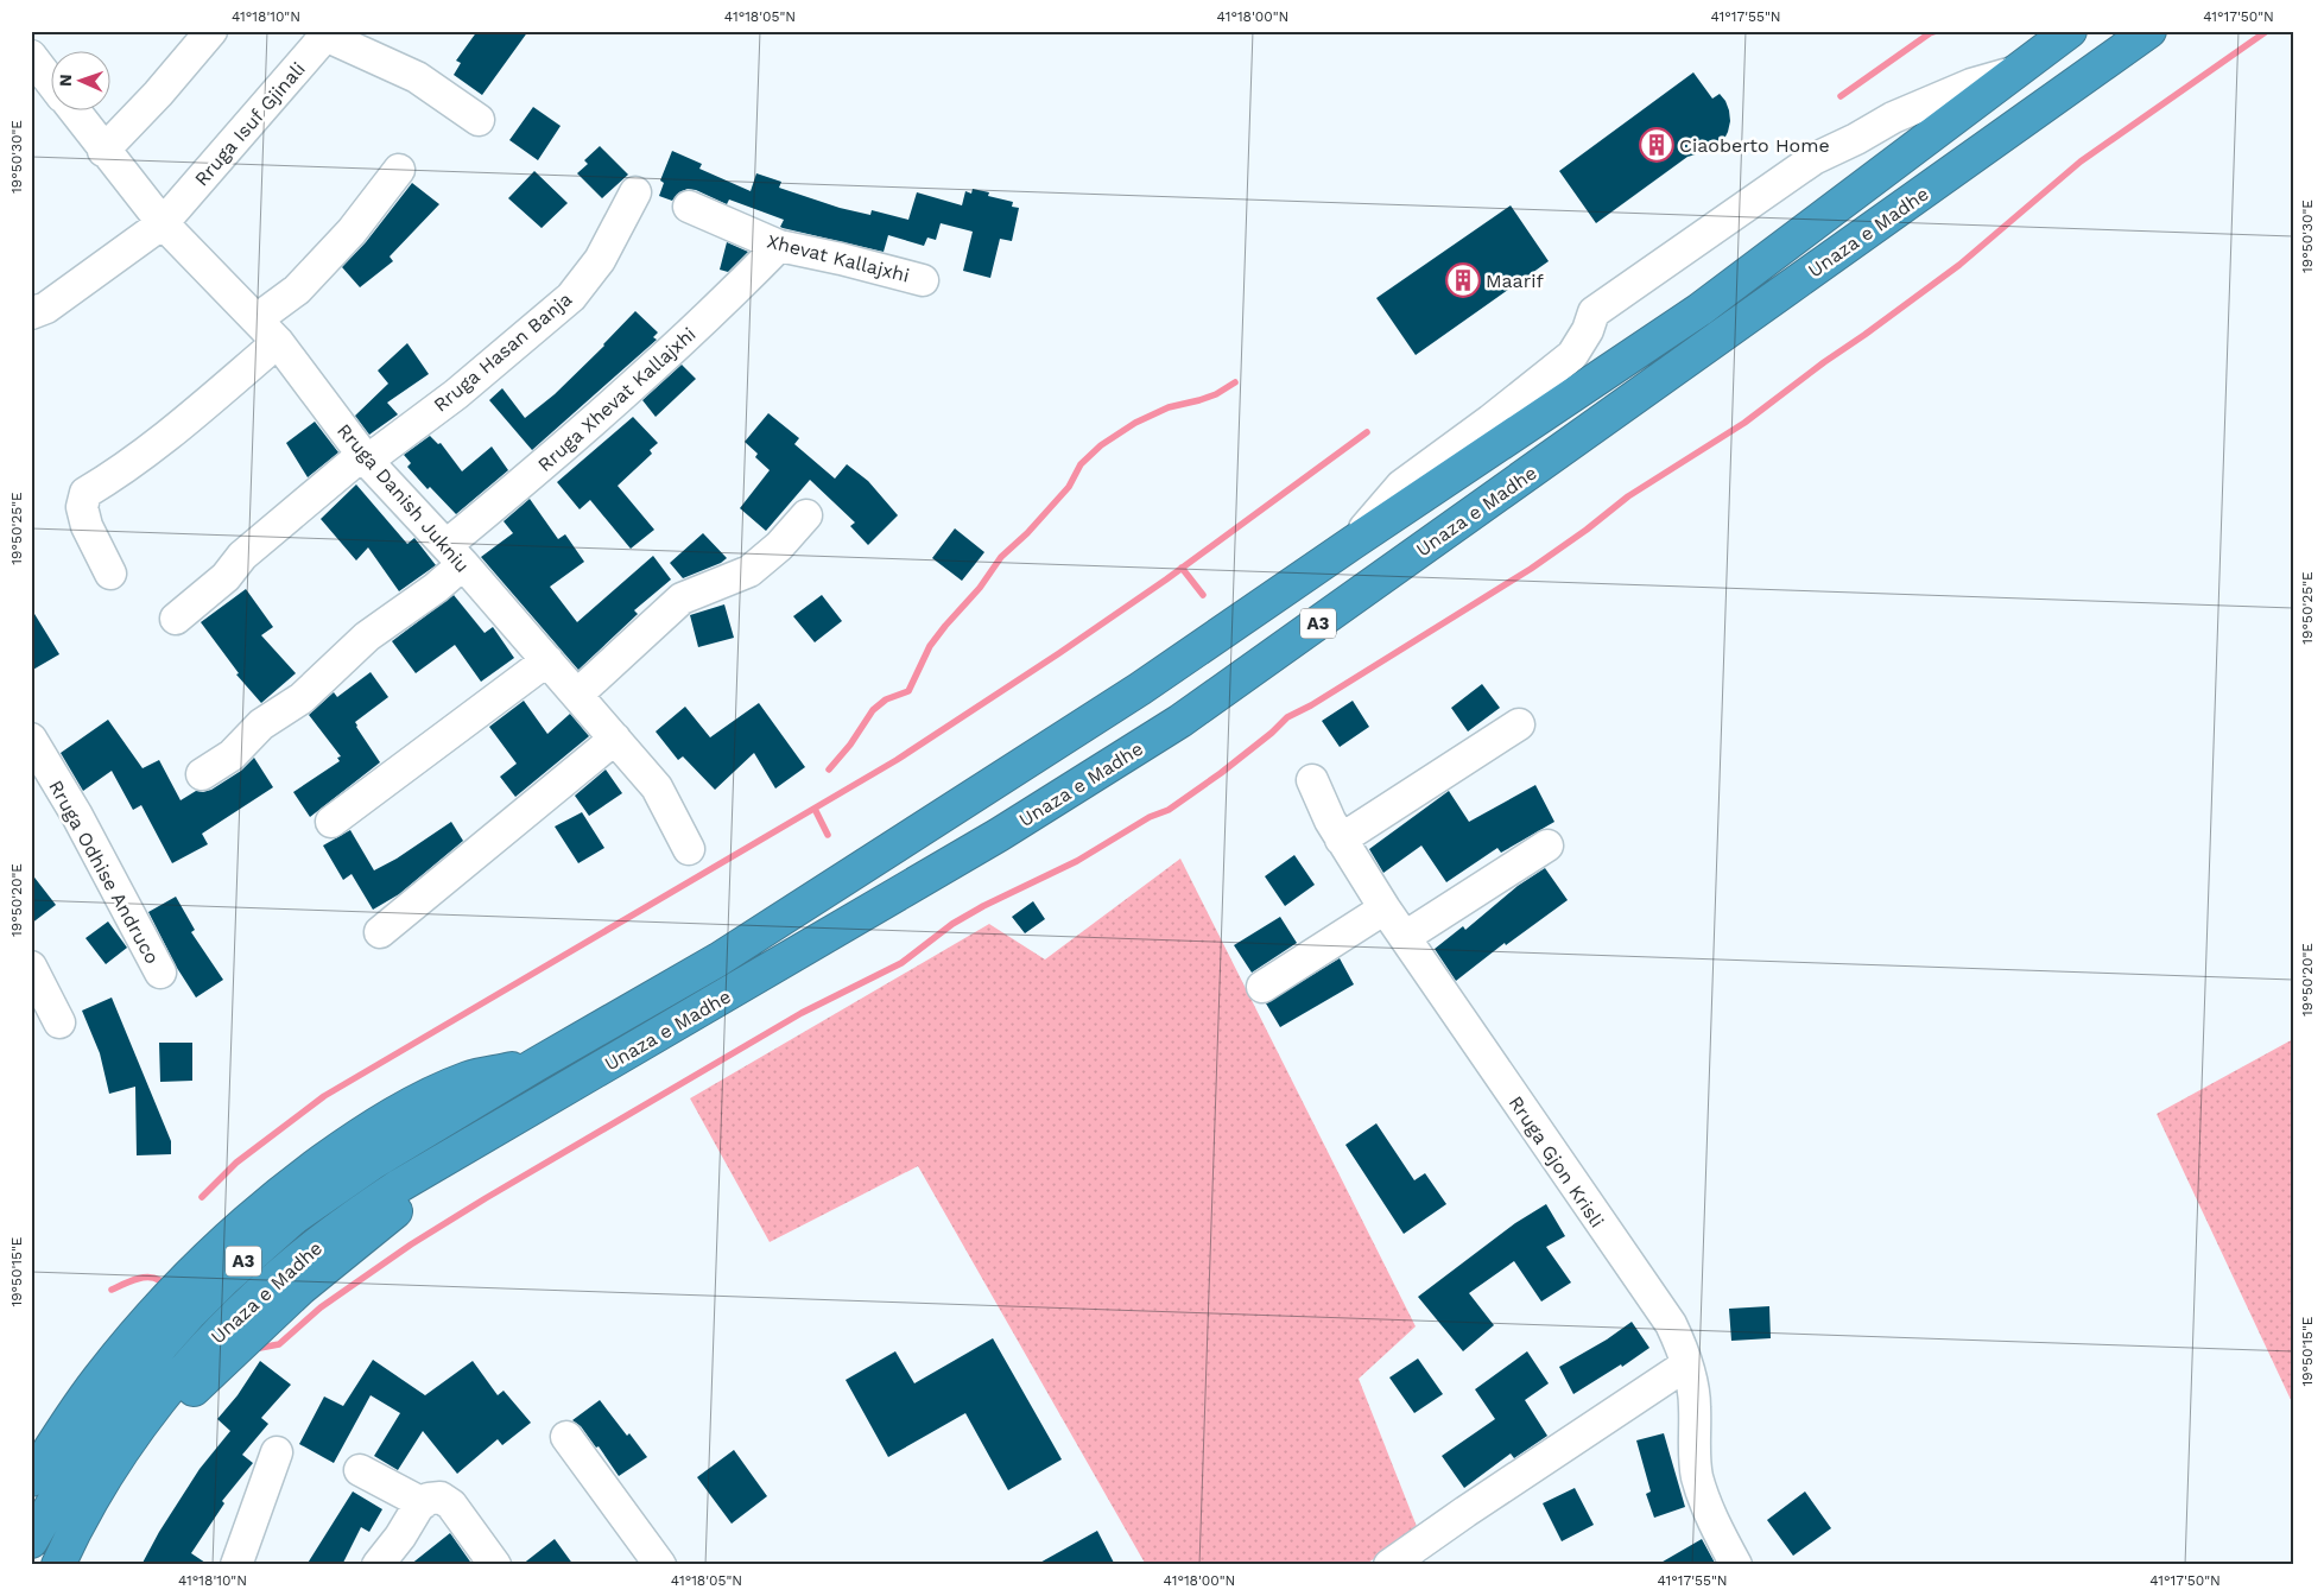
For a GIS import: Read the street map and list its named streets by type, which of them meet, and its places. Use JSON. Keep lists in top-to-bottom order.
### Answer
{
  "streets": {
    "highway": ["Unaza e Madhe", "A3"],
    "street": [
      "Rruga Isuf Gjinali",
      "Xhevat Kallajxhi",
      "Rruga Hasan Banja",
      "Rruga Xhevat Kallajxhi",
      "Rruga Danish Jukniu",
      "Rruga Odhise Andruco",
      "Rruga Gjon Krisli"
    ]
  },
  "crossings": [
    ["Rruga Isuf Gjinali", "Rruga Danish Jukniu"],
    ["Xhevat Kallajxhi", "Rruga Xhevat Kallajxhi"],
    ["Rruga Hasan Banja", "Rruga Danish Jukniu"],
    ["Rruga Xhevat Kallajxhi", "Rruga Danish Jukniu"]
  ],
  "places": {
    "building": ["Ciaoberto Home", "Maarif"]
  },
  "north": "left",
  "coordinates": [
    "41°18'10\"N",
    "41°18'05\"N",
    "41°18'00\"N",
    "41°17'55\"N",
    "41°17'50\"N",
    "19°50'30\"E",
    "19°50'25\"E",
    "19°50'20\"E",
    "19°50'15\"E"
  ]
}
